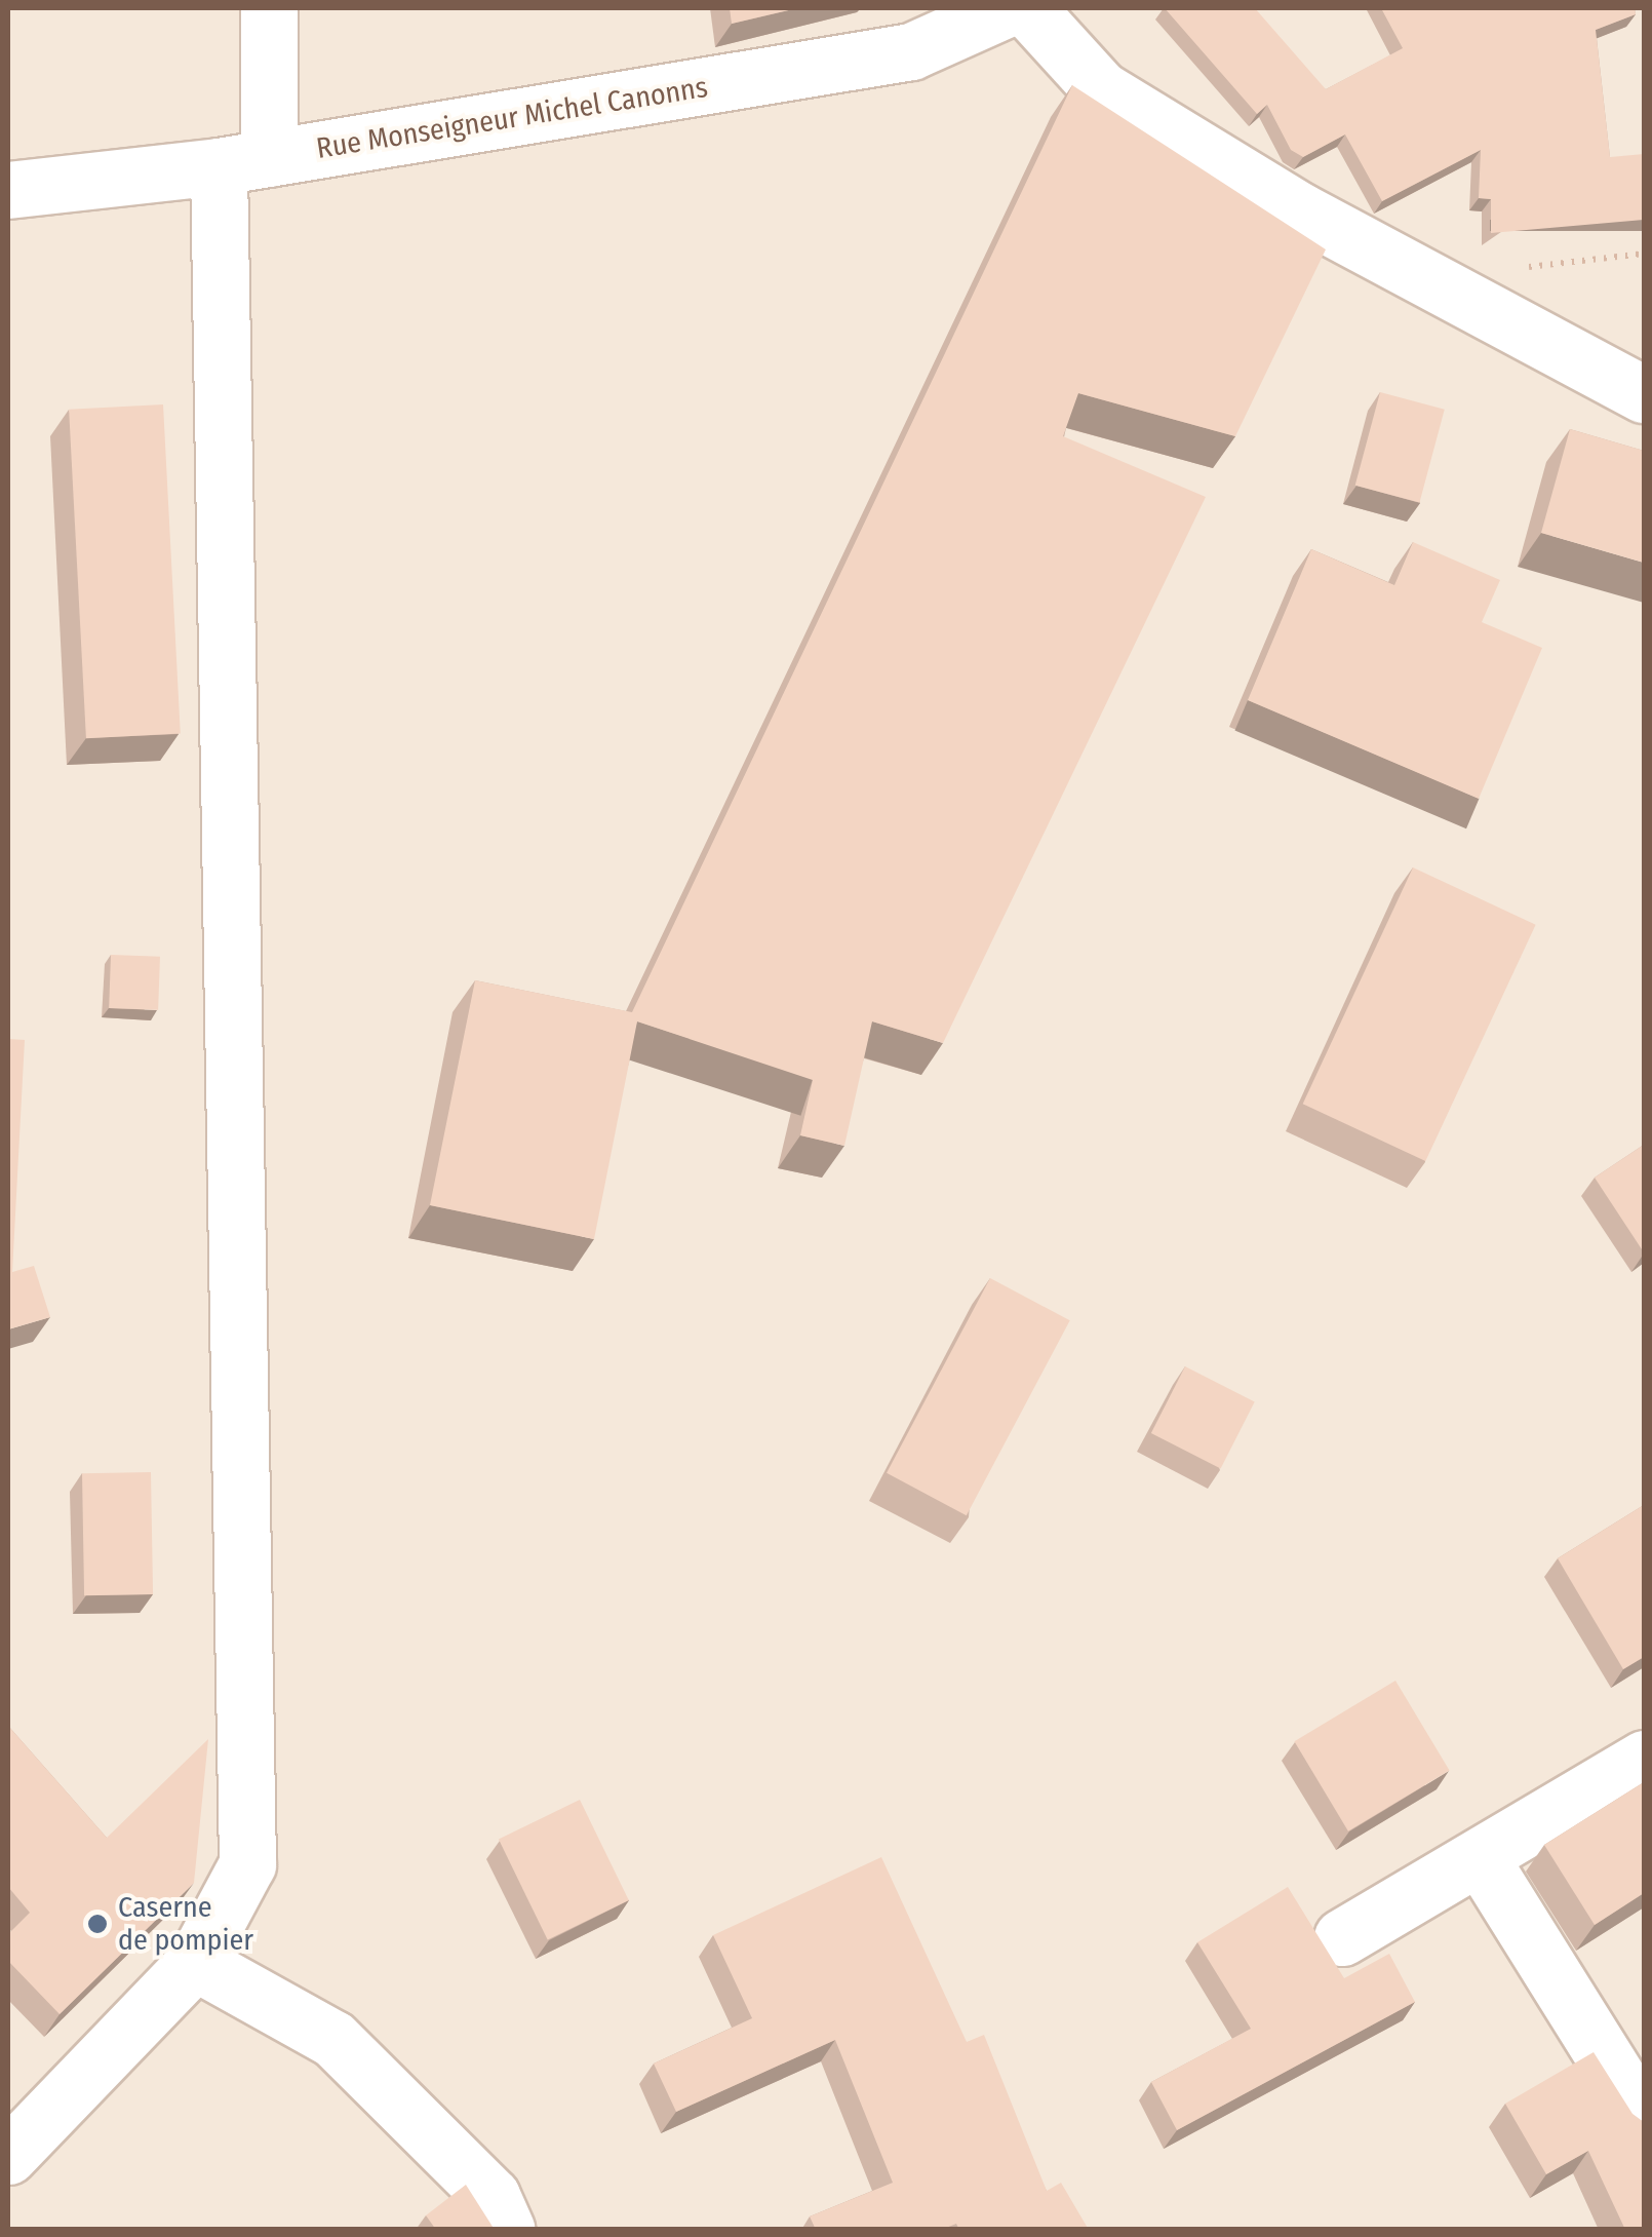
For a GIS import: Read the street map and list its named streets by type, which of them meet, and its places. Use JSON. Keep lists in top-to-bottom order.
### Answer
{
  "streets": {
    "street": ["Rue Monseigneur Michel Canonns"]
  },
  "places": ["Caserne de pompier"]
}
